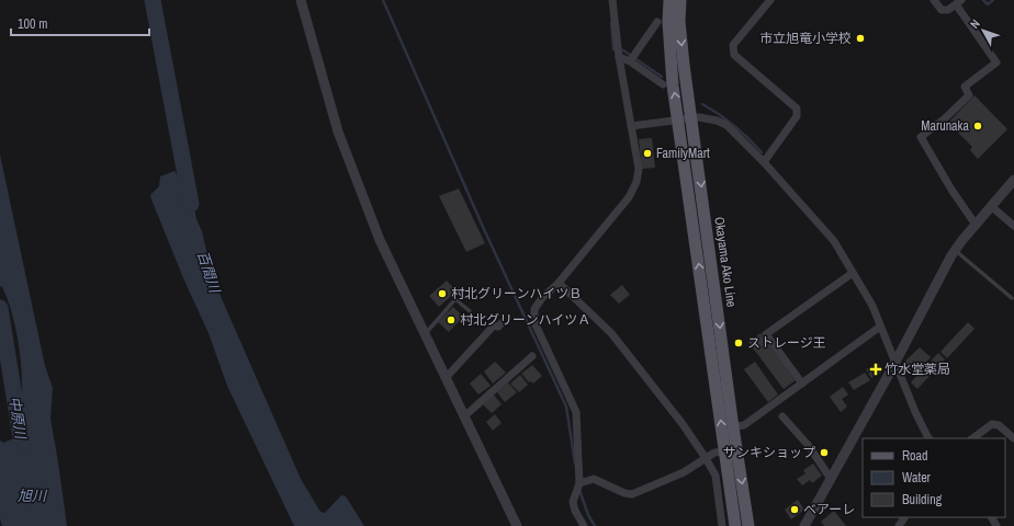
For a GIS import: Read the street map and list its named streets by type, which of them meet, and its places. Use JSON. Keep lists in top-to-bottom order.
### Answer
{
  "streets": {
    "main road": ["Okayama Ako Line"]
  },
  "water": ["百間川", "中原川", "旭川"],
  "places": {
    "other": [
      "市立旭竜小学校",
      "Marunaka",
      "FamilyMart",
      "村北グリーンハイツＢ",
      "村北グリーンハイツＡ",
      "ストレージ王",
      "サンキショップ",
      "ベアーレ"
    ],
    "health": ["竹水堂薬局"]
  },
  "legend": ["Road", "Water", "Building"],
  "scale_bar": "100 m",
  "north": "top left"
}
